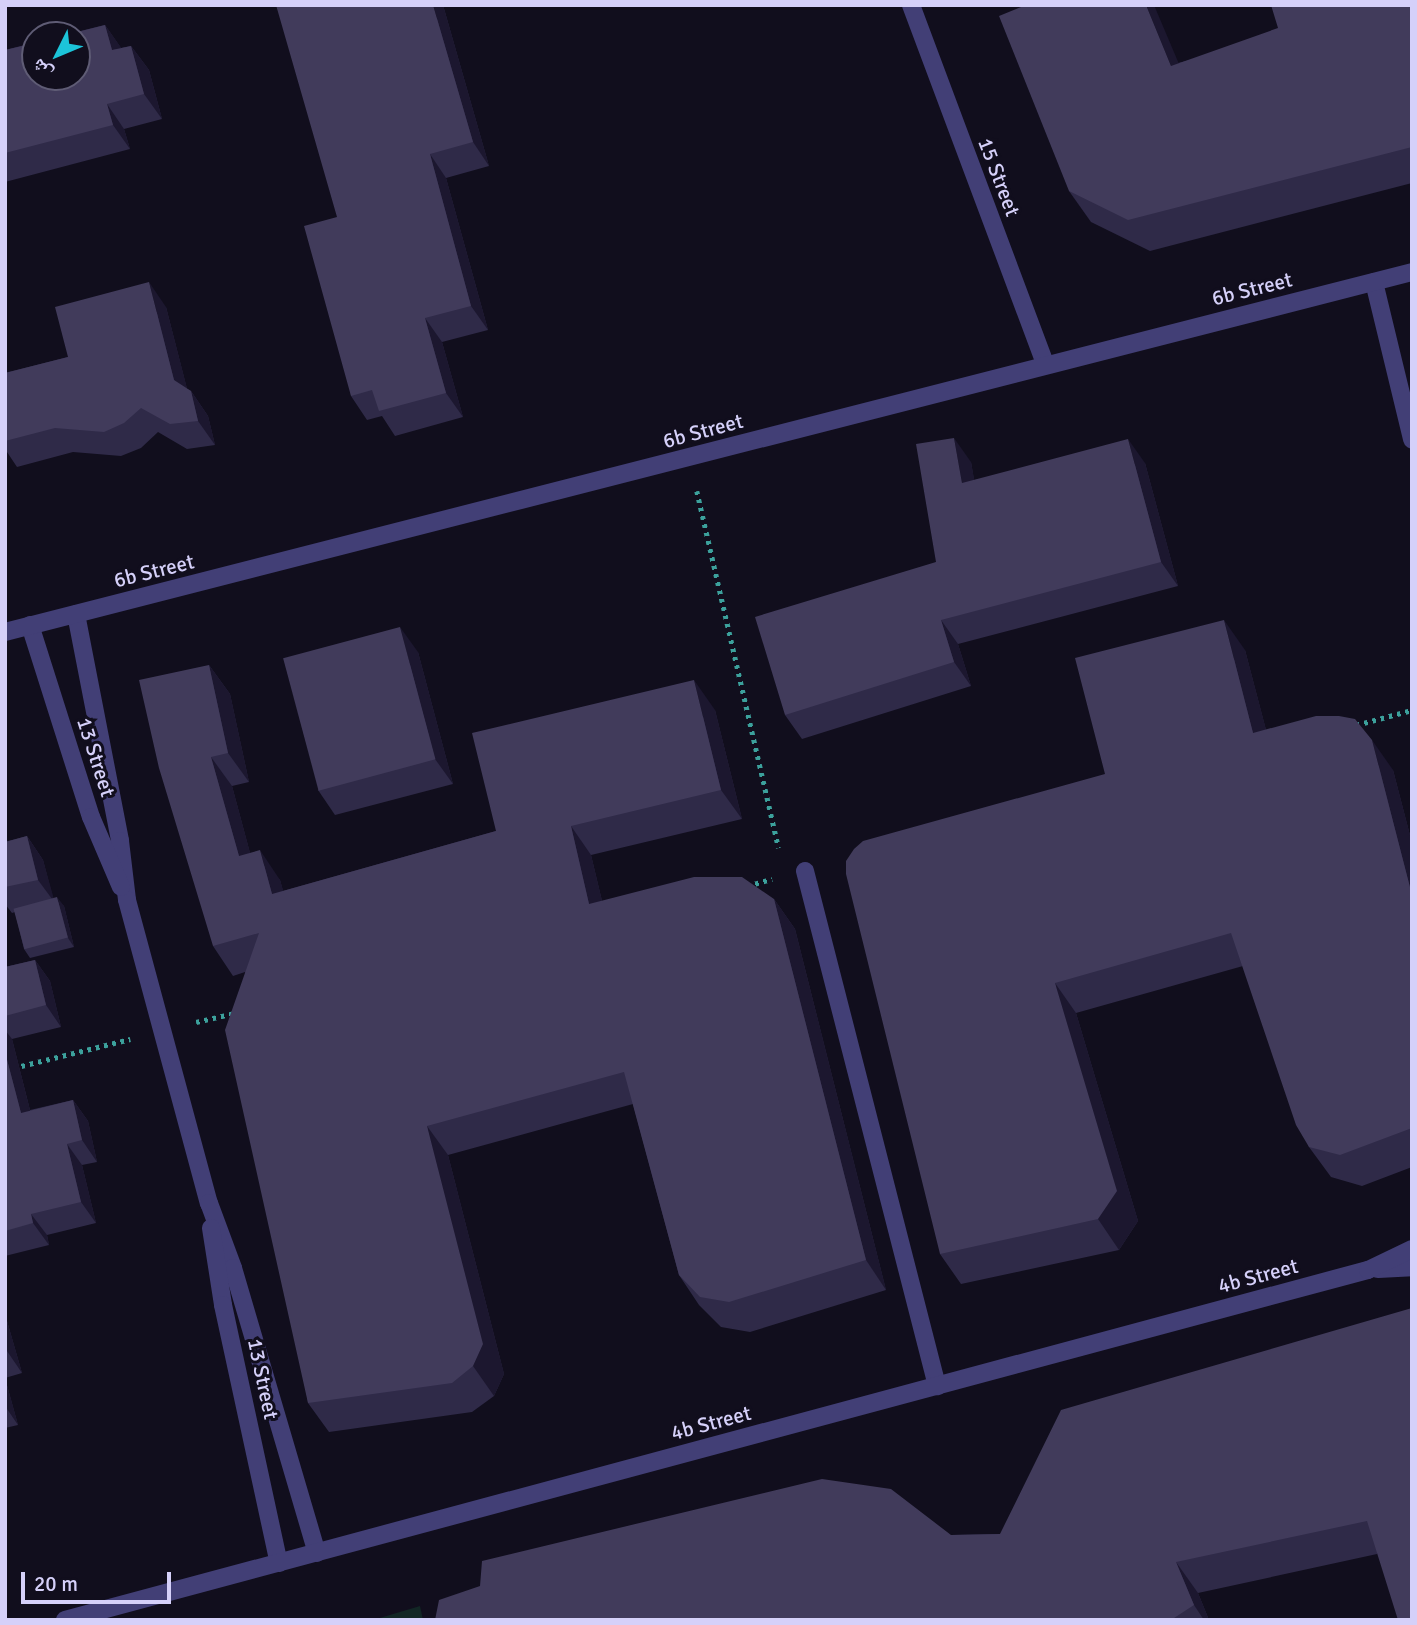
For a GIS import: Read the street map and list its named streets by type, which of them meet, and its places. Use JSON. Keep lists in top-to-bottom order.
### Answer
{
  "streets": {
    "street": [
      "15 Street",
      "6b Street",
      "13 Street",
      "4b Street"
    ]
  },
  "crossings": [
    ["15 Street", "6b Street"],
    ["6b Street", "13 Street"],
    ["13 Street", "4b Street"]
  ],
  "scale_bar": "20 m",
  "north": "bottom left"
}
